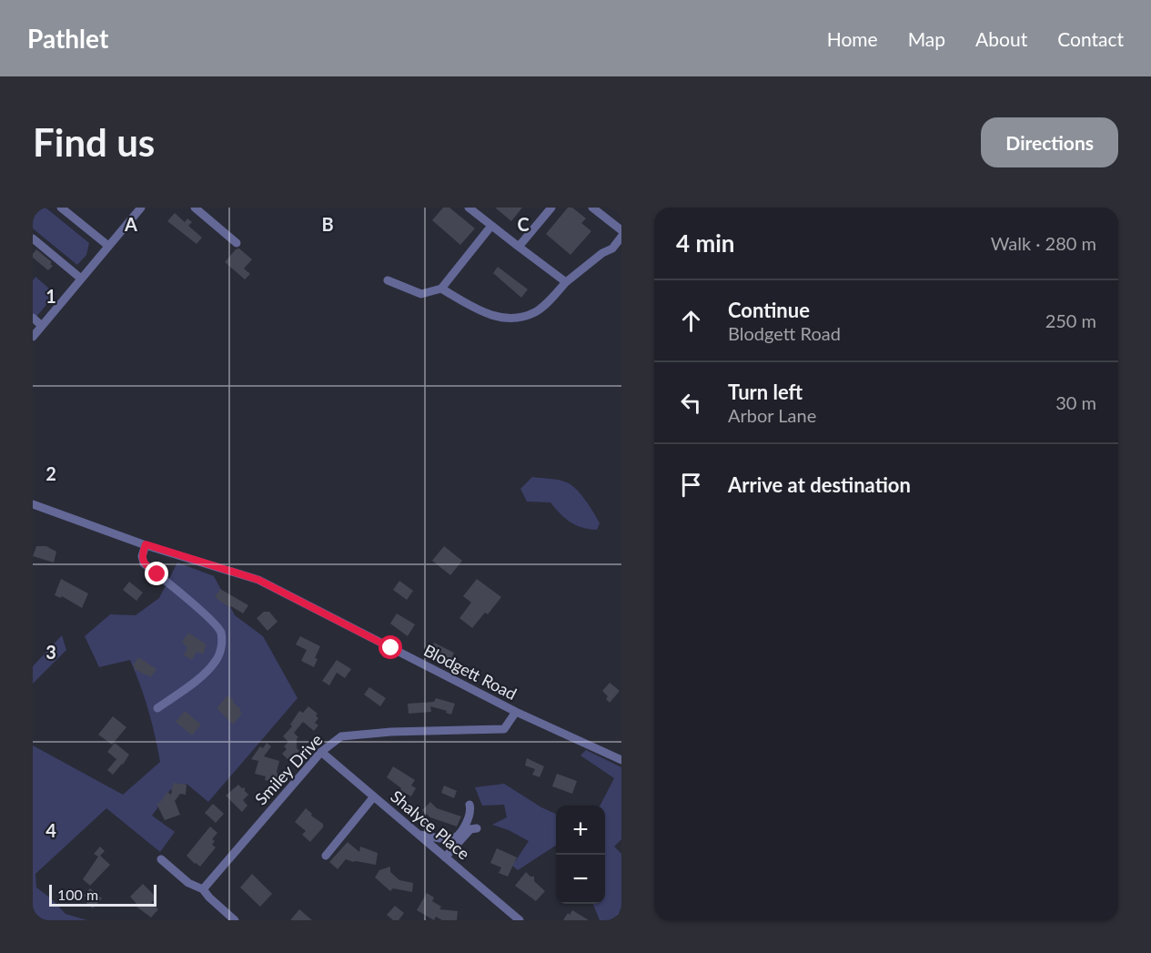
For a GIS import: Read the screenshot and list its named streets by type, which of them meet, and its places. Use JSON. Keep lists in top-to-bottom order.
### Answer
{
  "streets": {
    "street": ["Blodgett Road", "Smiley Drive", "Shalyce Place"]
  },
  "crossings": [
    ["Blodgett Road", "Smiley Drive"],
    ["Smiley Drive", "Shalyce Place"]
  ],
  "scale_bar": "100 m",
  "page": {
    "header": "Pathlet",
    "nav": [
      "Home",
      "Map",
      "About",
      "Contact"
    ],
    "buttons": "Directions",
    "title": "Find us",
    "heading": ["4 min", "Walk · 280 m"],
    "list": [
      ["Continue", "Blodgett Road", "250 m"],
      ["Turn left", "Arbor Lane", "30 m"],
      "Arrive at destination"
    ],
    "map_buttons": ["+", "−"],
    "scale": "100 m"
  },
  "grid": {
    "columns": ["A", "B", "C"],
    "rows": [
      "1",
      "2",
      "3",
      "4"
    ]
  }
}
